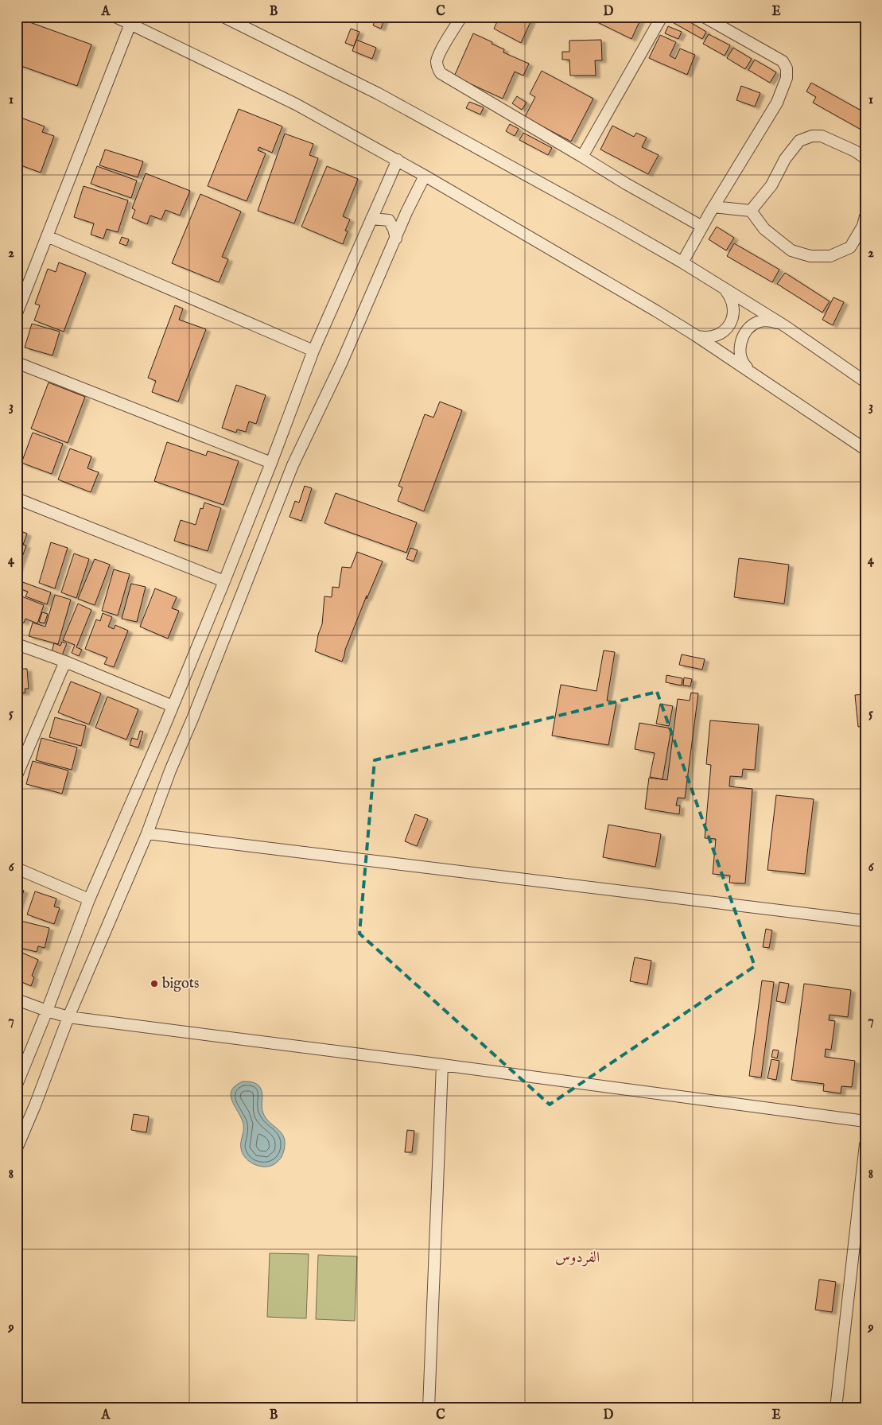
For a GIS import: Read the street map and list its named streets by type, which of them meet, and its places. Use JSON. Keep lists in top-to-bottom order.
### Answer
{
  "districts": ["الفردوس"],
  "places": ["bigots"],
  "grid": {
    "columns": [
      "A",
      "B",
      "C",
      "D",
      "E"
    ],
    "rows": [
      "1",
      "2",
      "3",
      "4",
      "5",
      "6",
      "7",
      "8",
      "9"
    ]
  }
}
